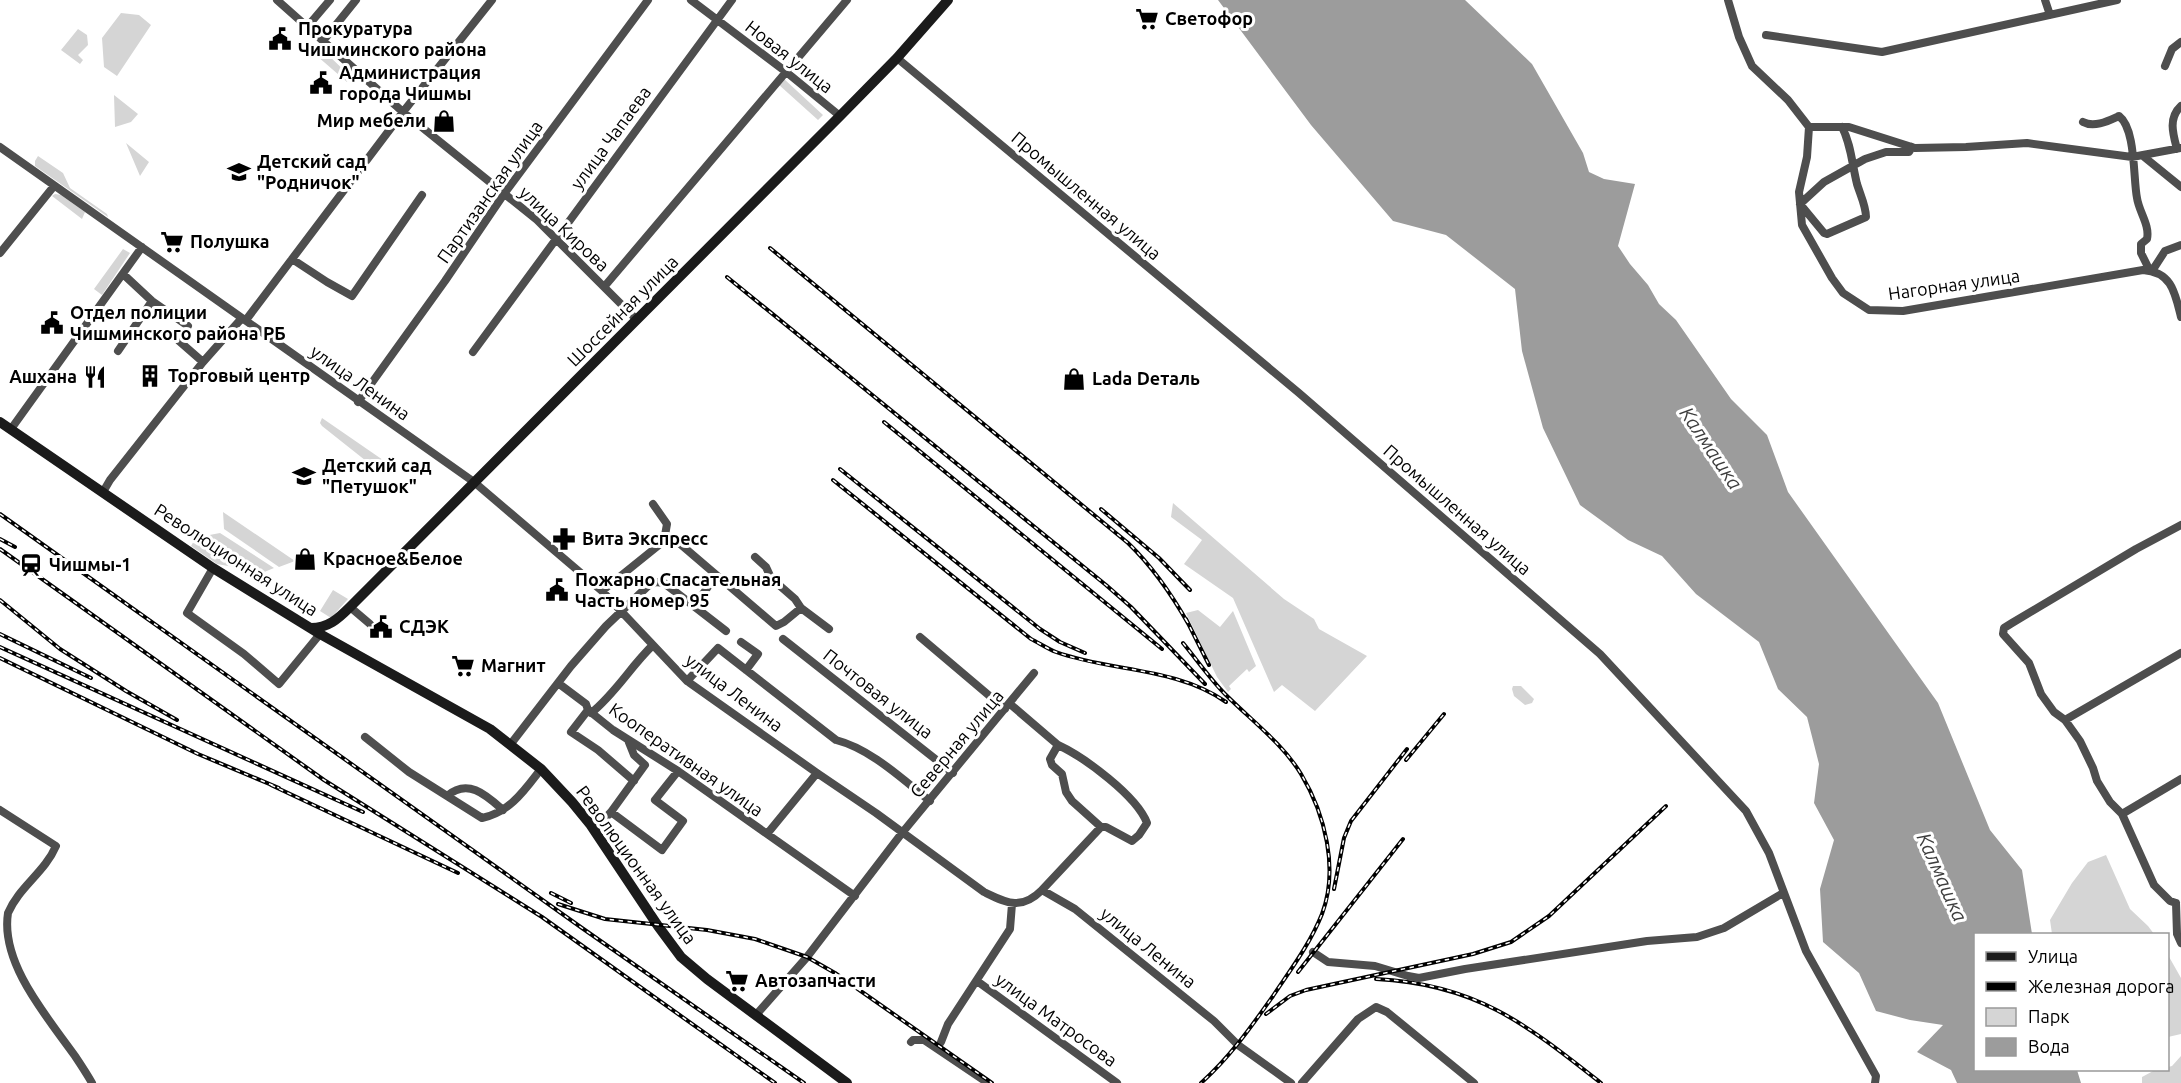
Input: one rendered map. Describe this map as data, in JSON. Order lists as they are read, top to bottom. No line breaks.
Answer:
{"streets":{"main road":["Шоссейная улица","Революционная улица"],"street":["Новая улица","улица Чапаева","Партизанская улица","Промышленная улица","улица Кирова","Нагорная улица","улица Ленина","Почтовая улица","Северная улица","Кооперативная улица","улица Матросова"]},"crossings":[["Новая улица","улица Чапаева"],["Новая улица","Шоссейная улица"],["улица Чапаева","улица Кирова"],["Партизанская улица","улица Кирова"],["Партизанская улица","улица Ленина"],["Промышленная улица","Шоссейная улица"],["улица Кирова","Шоссейная улица"],["Шоссейная улица","улица Ленина"],["Шоссейная улица","Революционная улица"],["улица Ленина","Северная улица"],["Революционная улица","Северная улица"],["Почтовая улица","Северная улица"],["Северная улица","Кооперативная улица"]],"water":["Калмашка"],"places":{"supermarket":["Светофор","Полушка","Магнит","Автозапчасти"],"public building":["Прокуратура Чишминского района","Администрация города Чишмы","Отдел полиции Чишминского района РБ","Пожарно Спасательная Часть номер 95","СДЭК"],"shop":["Мир мебели","Lada Dеталь","Красное&Белое"],"school or university":["Детский сад \"Родничок\"","Детский сад \"Петушок\""],"building":["Торговый центр"],"restaurant":["Ашхана"],"pharmacy":["Вита Экспресс"],"station":["Чишмы-1"]},"legend":["Улица","Железная дорога","Парк","Вода"]}
